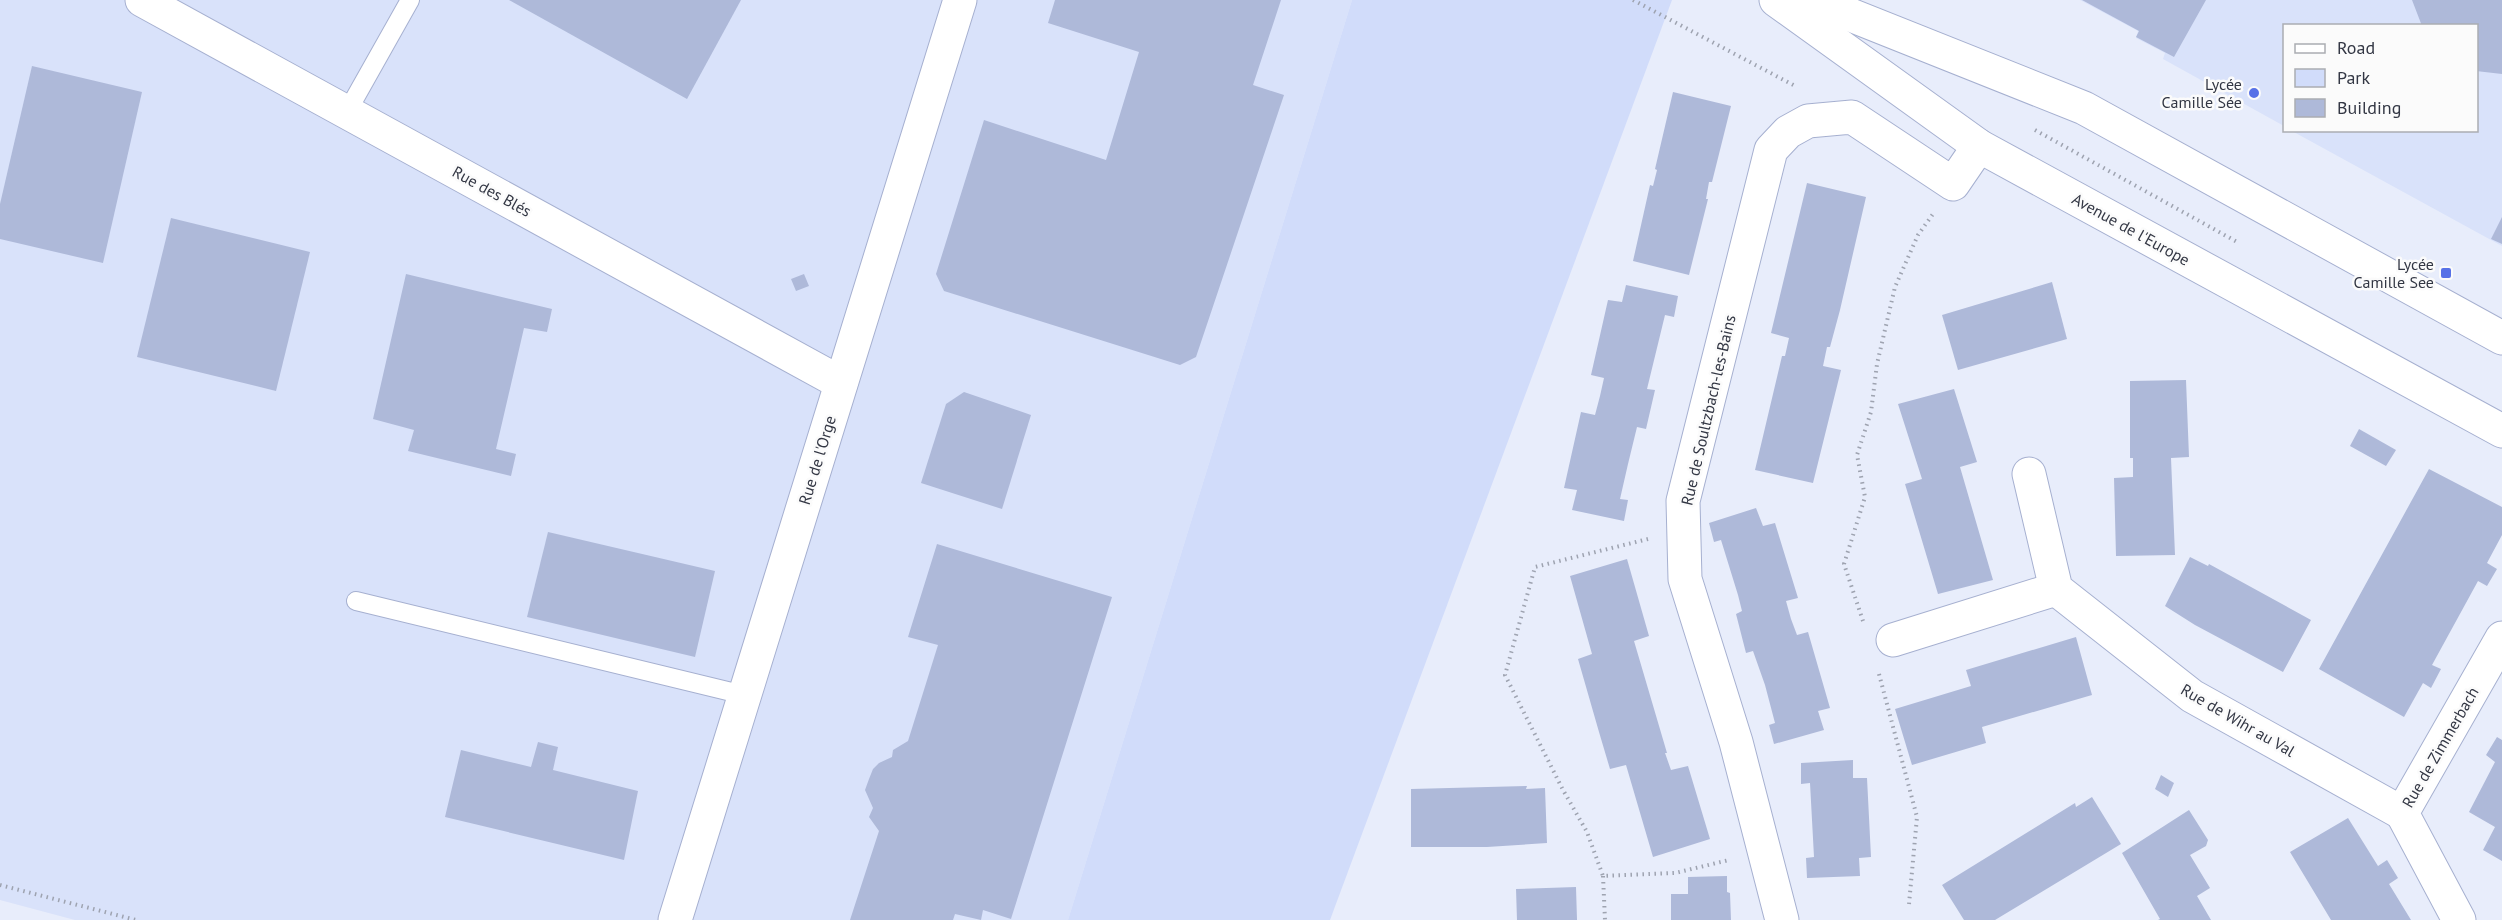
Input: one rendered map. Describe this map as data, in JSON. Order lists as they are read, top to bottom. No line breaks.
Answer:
{"streets":{"street":["Rue des Blés","Avenue de l'Europe","Rue de Soultzbach-les-Bains","Rue de l'Orge","Rue de Wihr au Val","Rue de Zimmerbach"]},"crossings":[["Rue des Blés","Rue de l'Orge"],["Rue de Wihr au Val","Rue de Zimmerbach"]],"places":{"other":["Lycée Camille Sée"],"transit":["Lycée Camille See"]},"legend":["Road","Park","Building"]}
